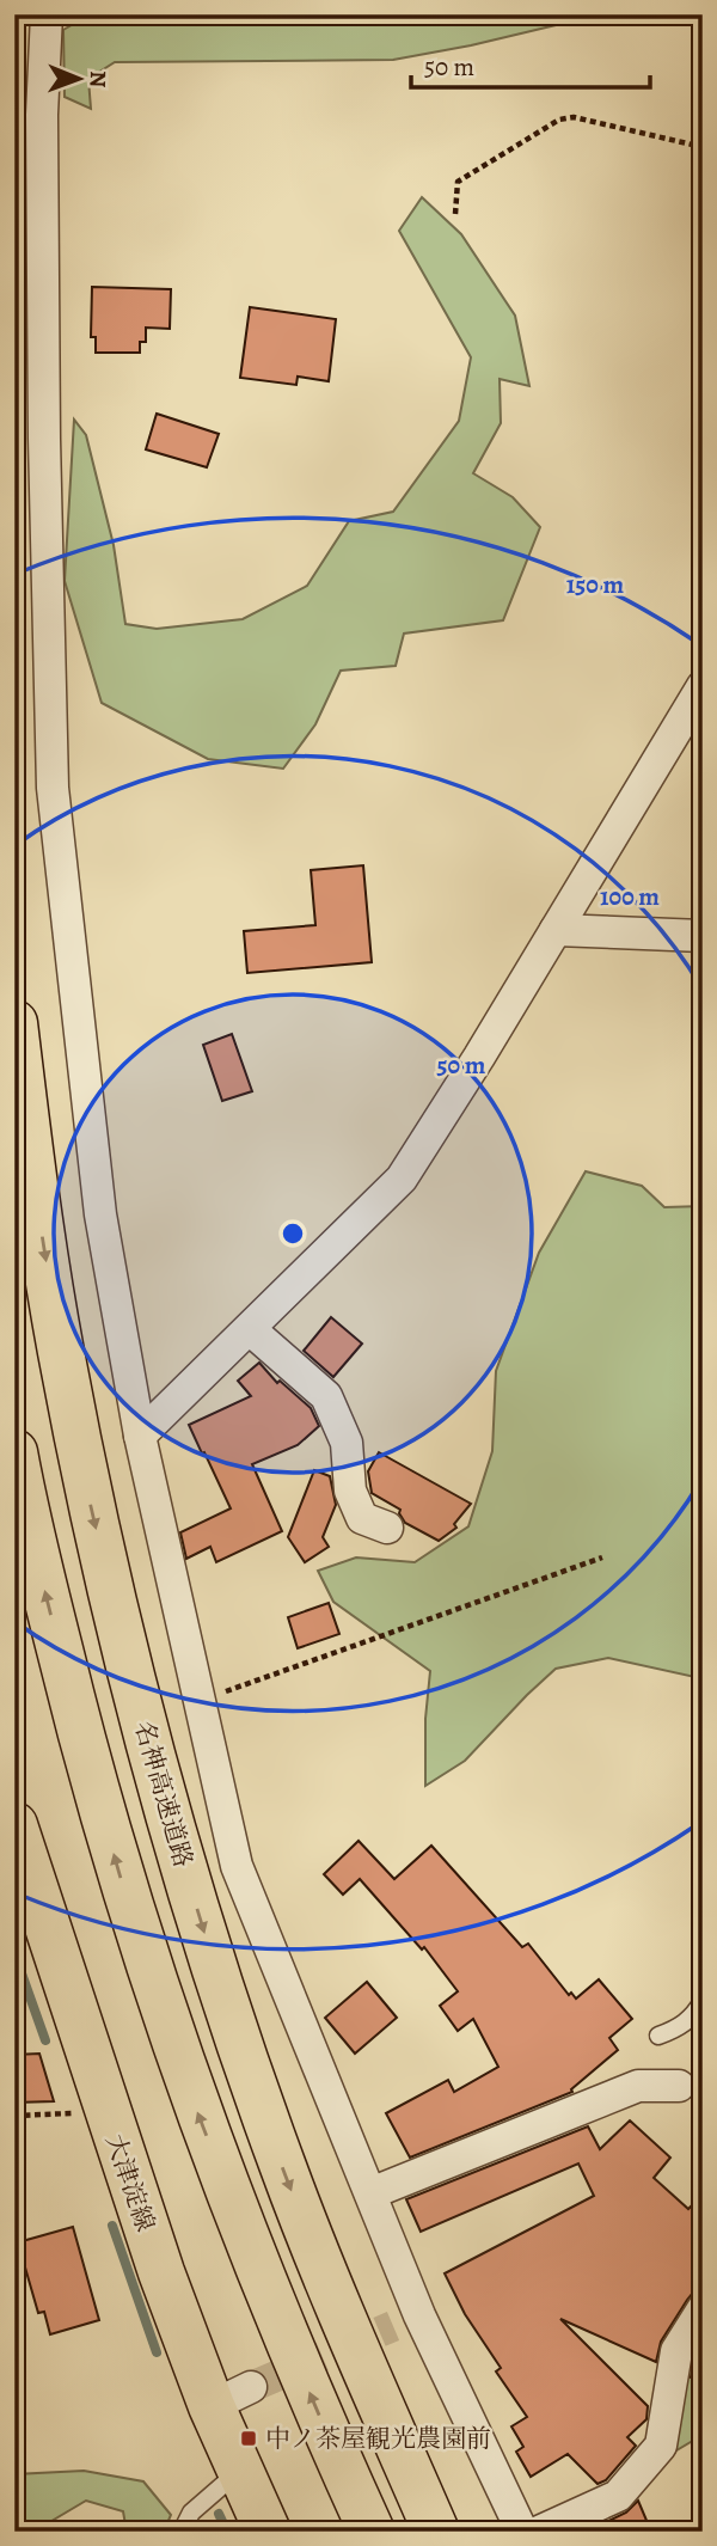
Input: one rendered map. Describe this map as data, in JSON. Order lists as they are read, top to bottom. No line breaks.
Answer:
{"streets":{"main road":["名神高速道路","大津淀線"]},"places":{"transit":["中ノ茶屋観光農園前"]},"scale_bar":"50 m","north":"right","rings":["150 m","100 m","50 m"]}
